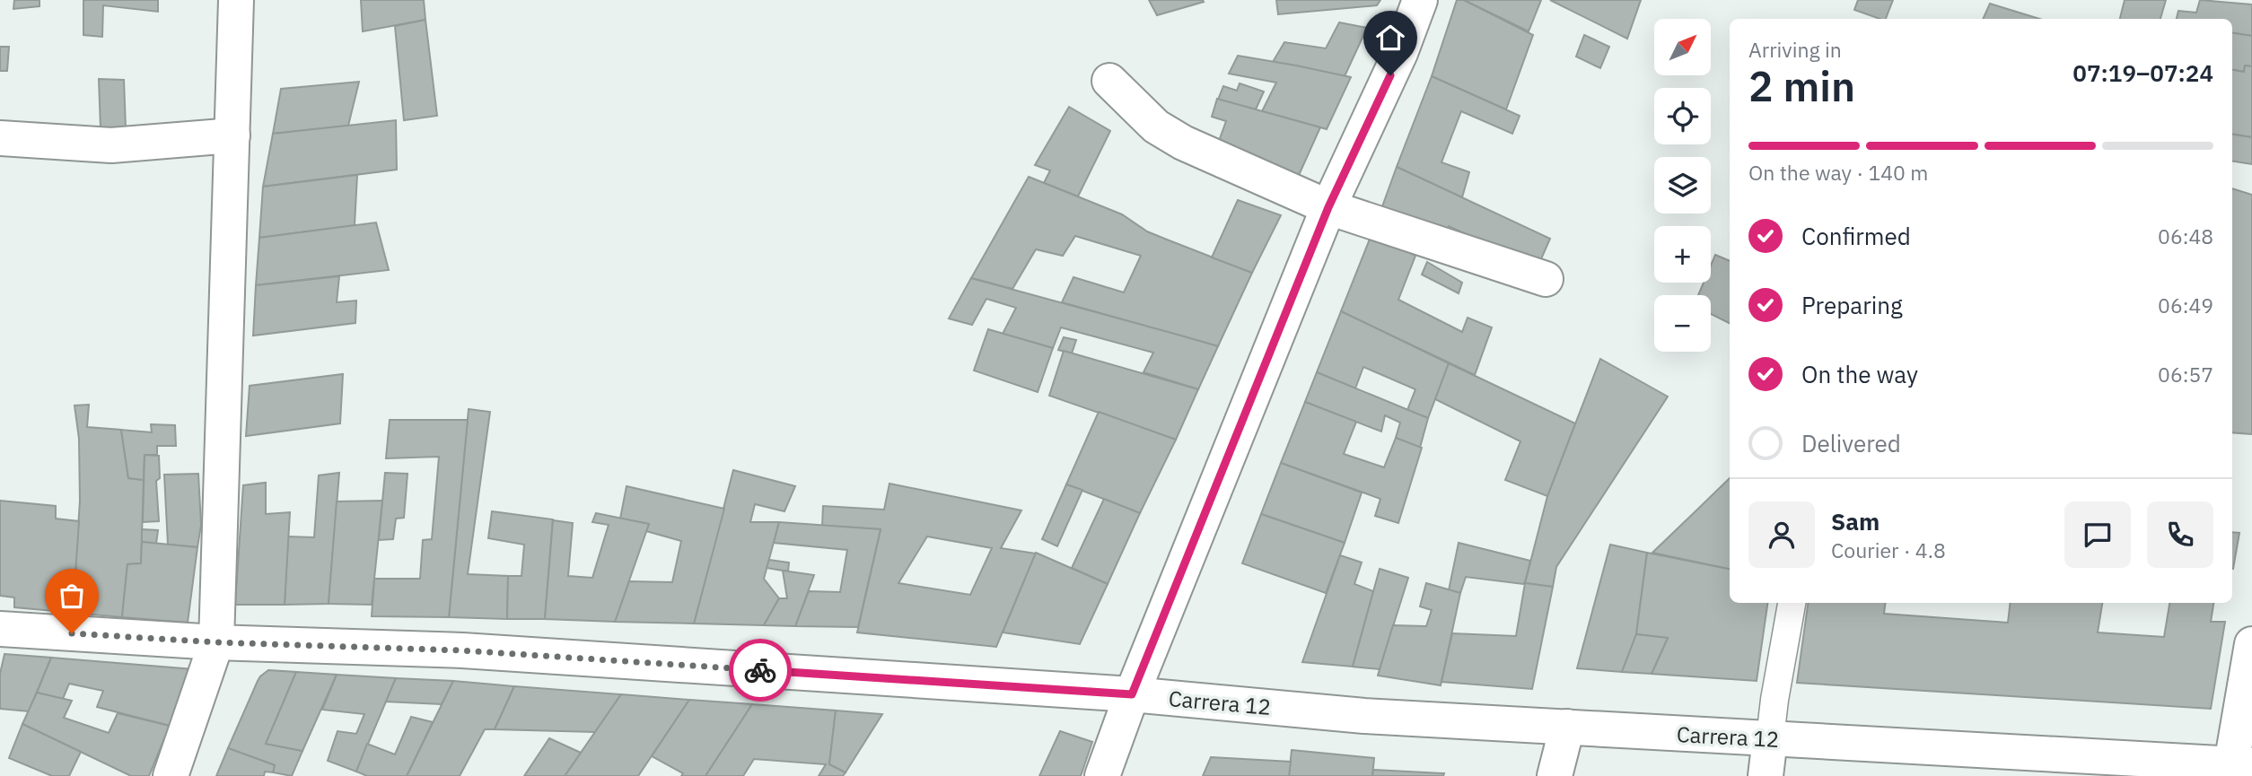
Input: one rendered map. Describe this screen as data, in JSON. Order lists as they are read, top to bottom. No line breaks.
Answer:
{"streets":{"street":["Carrera 12"]},"north":"top right","page":{"map_buttons":["+","−"],"heading":["2 min","Arriving in","07:19–07:24"],"panel":["Sam","Courier · 4.8"],"bar":"On the way · 140 m","list":[["Confirmed","06:48"],["Preparing","06:49"],["On the way","06:57"],"Delivered"]}}
